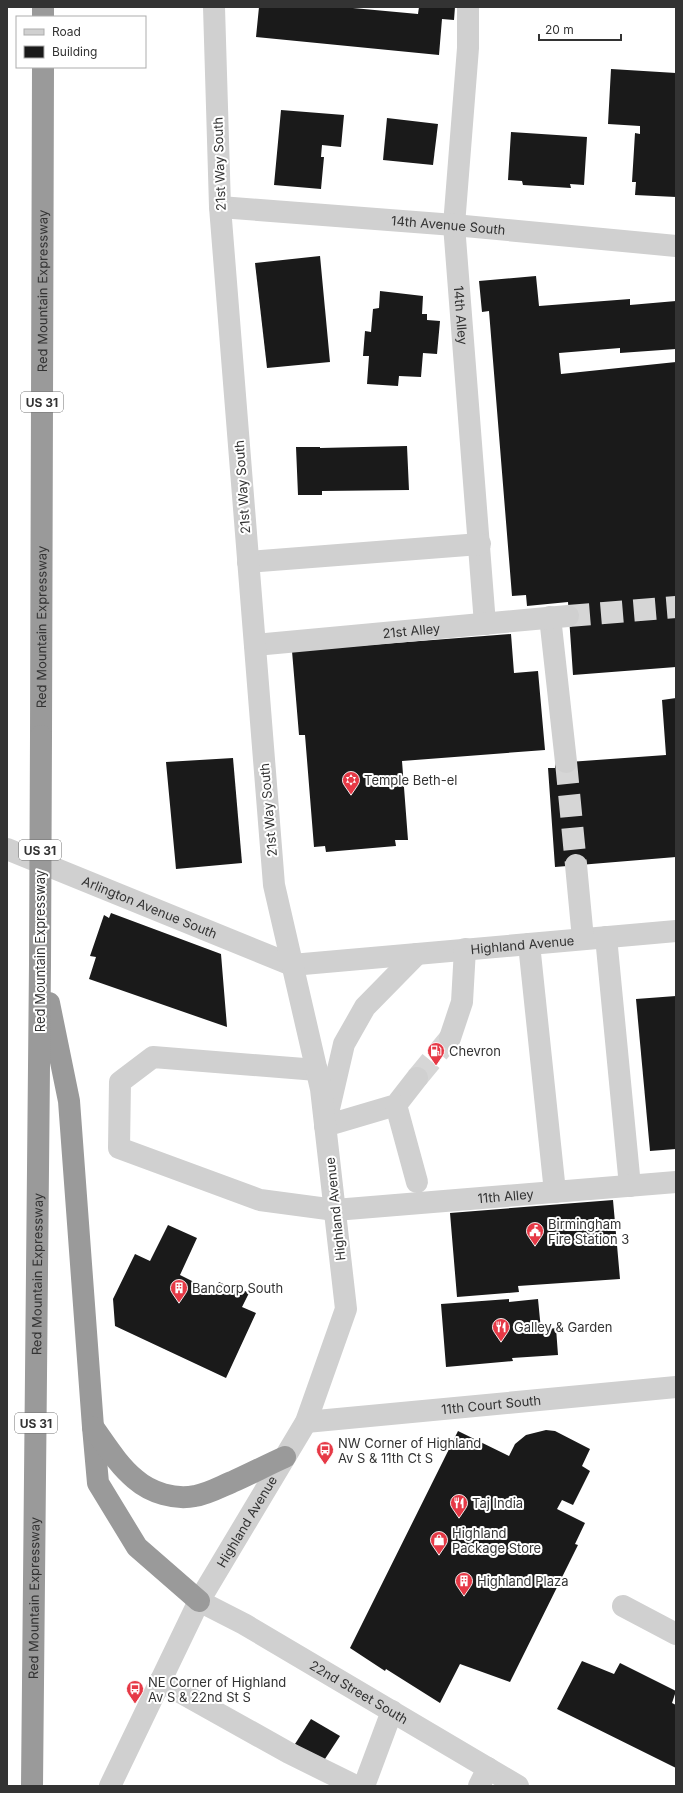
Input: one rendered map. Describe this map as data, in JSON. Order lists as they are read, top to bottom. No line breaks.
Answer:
{"streets":{"highway":["Red Mountain Expressway","US 31"],"street":["21st Way South","14th Avenue South","14th Alley","21st Alley","Arlington Avenue South","Highland Avenue","11th Alley","11th Court South","22nd Street South"]},"crossings":[["21st Way South","14th Avenue South"],["21st Way South","21st Alley"],["21st Way South","Arlington Avenue South"],["21st Way South","Highland Avenue"],["14th Avenue South","14th Alley"],["14th Alley","21st Alley"],["Arlington Avenue South","Highland Avenue"],["Highland Avenue","11th Alley"],["Highland Avenue","11th Court South"],["Highland Avenue","22nd Street South"]],"places":{"synagogue":["Temple Beth-el"],"fuel station":["Chevron"],"public building":["Birmingham Fire Station 3"],"building":["Bancorp South","Highland Plaza"],"restaurant":["Galley & Garden","Taj India"],"bus stop":["NW Corner of Highland Av S & 11th Ct S","NE Corner of Highland Av S & 22nd St S"],"shop":["Highland Package Store"]},"legend":["Road","Building"],"scale_bar":"20 m"}
